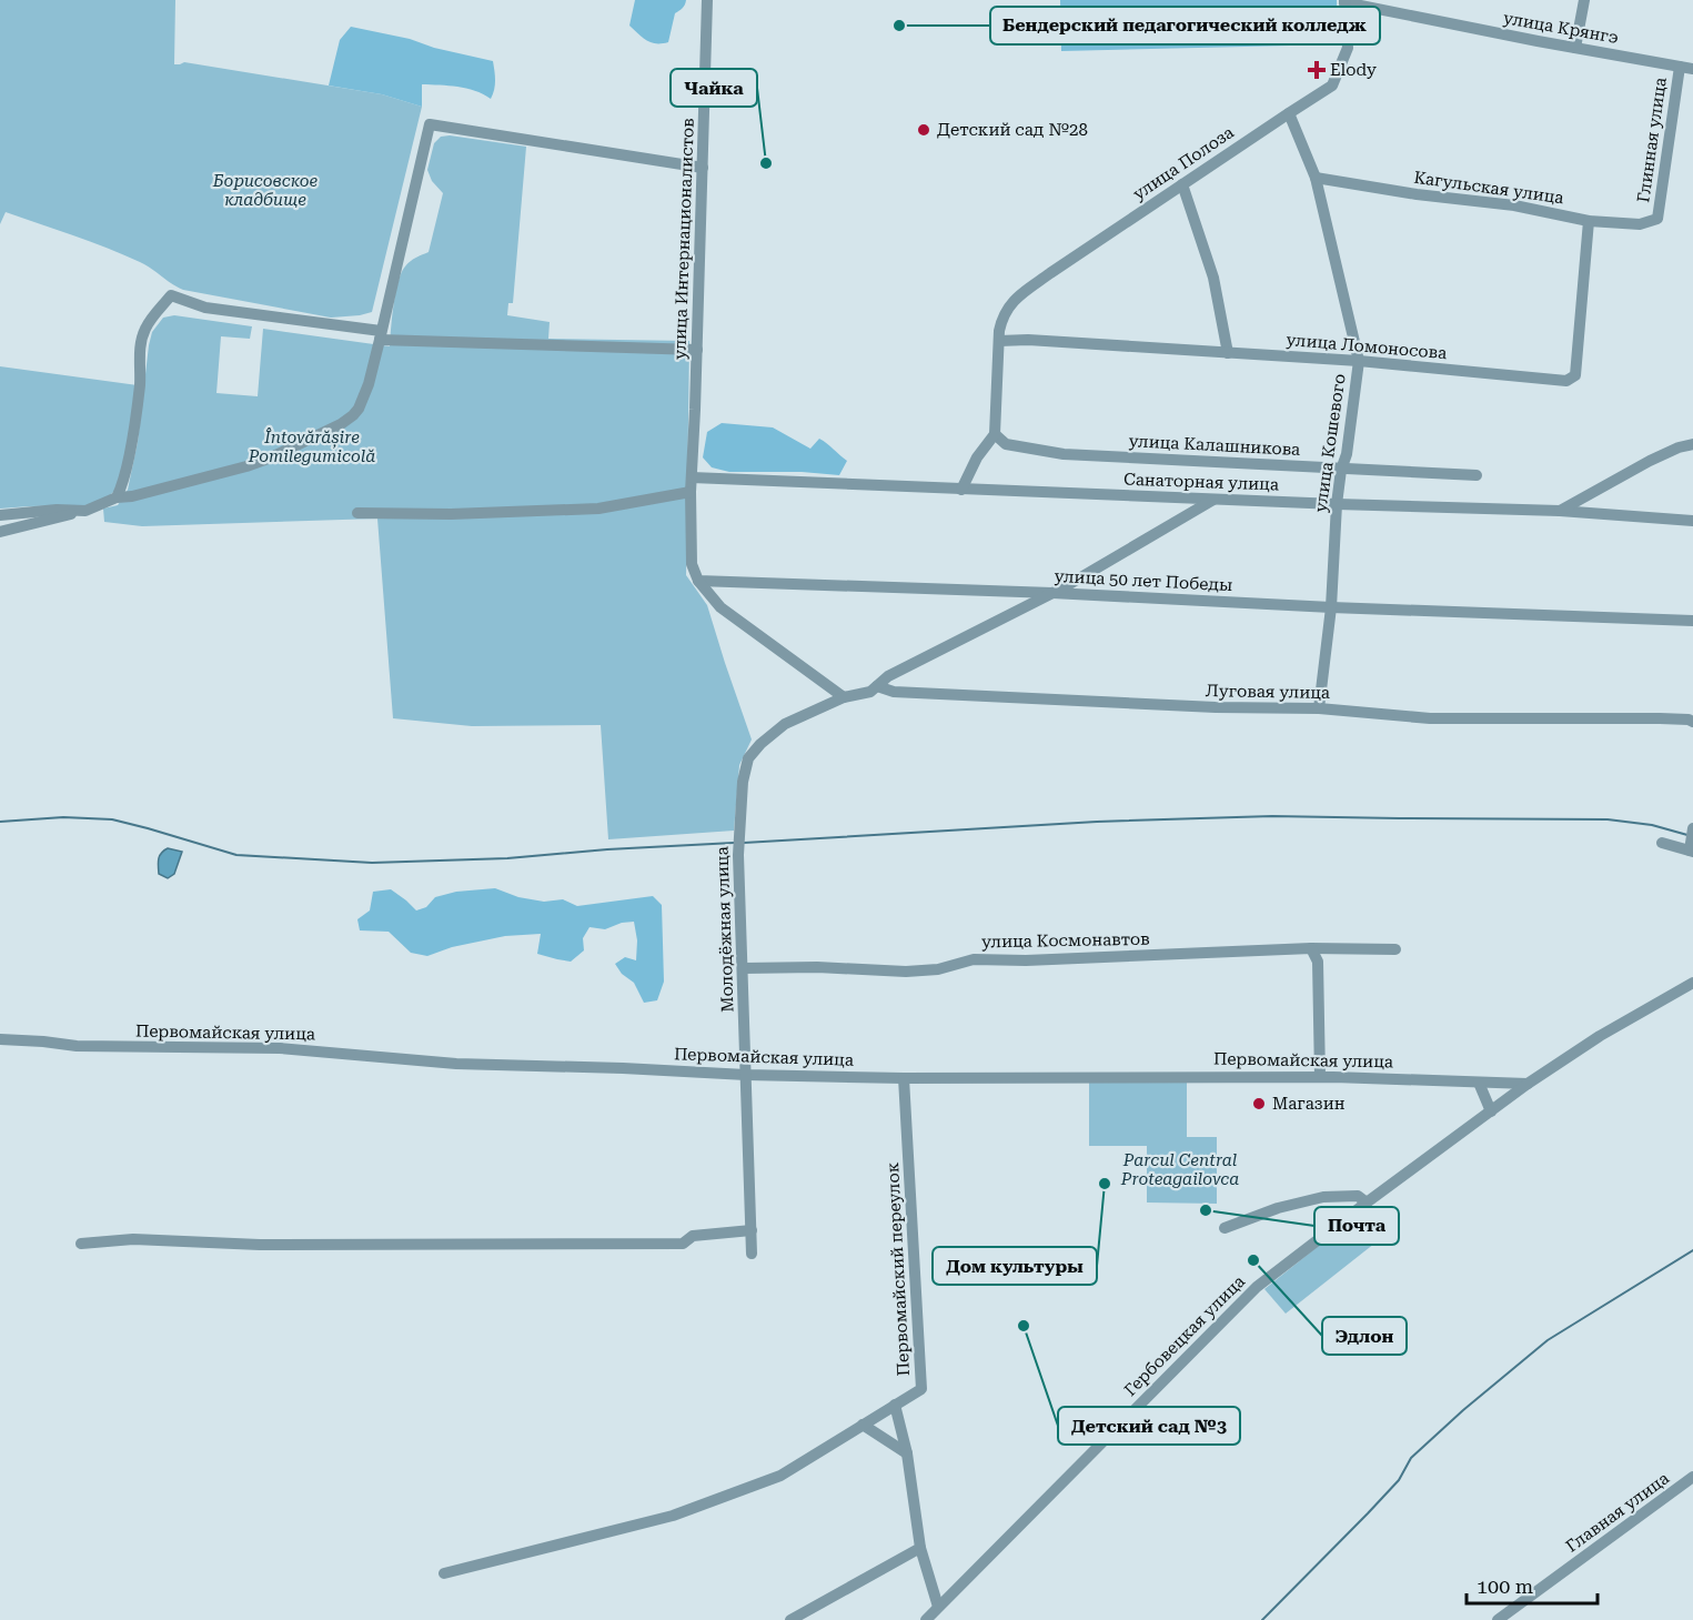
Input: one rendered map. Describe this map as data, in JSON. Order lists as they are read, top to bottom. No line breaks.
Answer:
{"streets":{"street":["улица Крянгэ","Глинная улица","улица Полоза","Кагульская улица","улица Интернационалистов","улица Ломоносова","улица Кошевого","улица Калашникова","Санаторная улица","улица 50 лет Победы","Луговая улица","Молодёжная улица","улица Космонавтов","Первомайская улица","Первомайский переулок","Гербовецкая улица","Главная улица"]},"crossings":[["улица Крянгэ","Глинная улица"],["улица Крянгэ","улица Полоза"],["Глинная улица","Кагульская улица"],["улица Полоза","улица Ломоносова"],["улица Полоза","улица Кошевого"],["Кагульская улица","улица Ломоносова"],["Кагульская улица","улица Кошевого"],["улица Интернационалистов","Санаторная улица"],["улица Ломоносова","улица Кошевого"],["улица Кошевого","улица Калашникова"],["улица Кошевого","Санаторная улица"],["улица Кошевого","улица 50 лет Победы"],["улица Кошевого","Луговая улица"],["Санаторная улица","Молодёжная улица"],["улица 50 лет Победы","Молодёжная улица"],["Луговая улица","Молодёжная улица"],["Молодёжная улица","улица Космонавтов"],["Молодёжная улица","Первомайская улица"],["Первомайская улица","Первомайский переулок"],["Первомайская улица","Гербовецкая улица"]],"parks":["Борисовское кладбище","Întovărășire Pomilegumicolă","Parcul Central Proteagailovca"],"places":{"other":["Бендерский педагогический колледж","Детский сад №28","Чайка","Магазин","Дом культуры","Почта","Эдлон","Детский сад №3"],"health":["Elody"]},"scale_bar":"100 m"}
